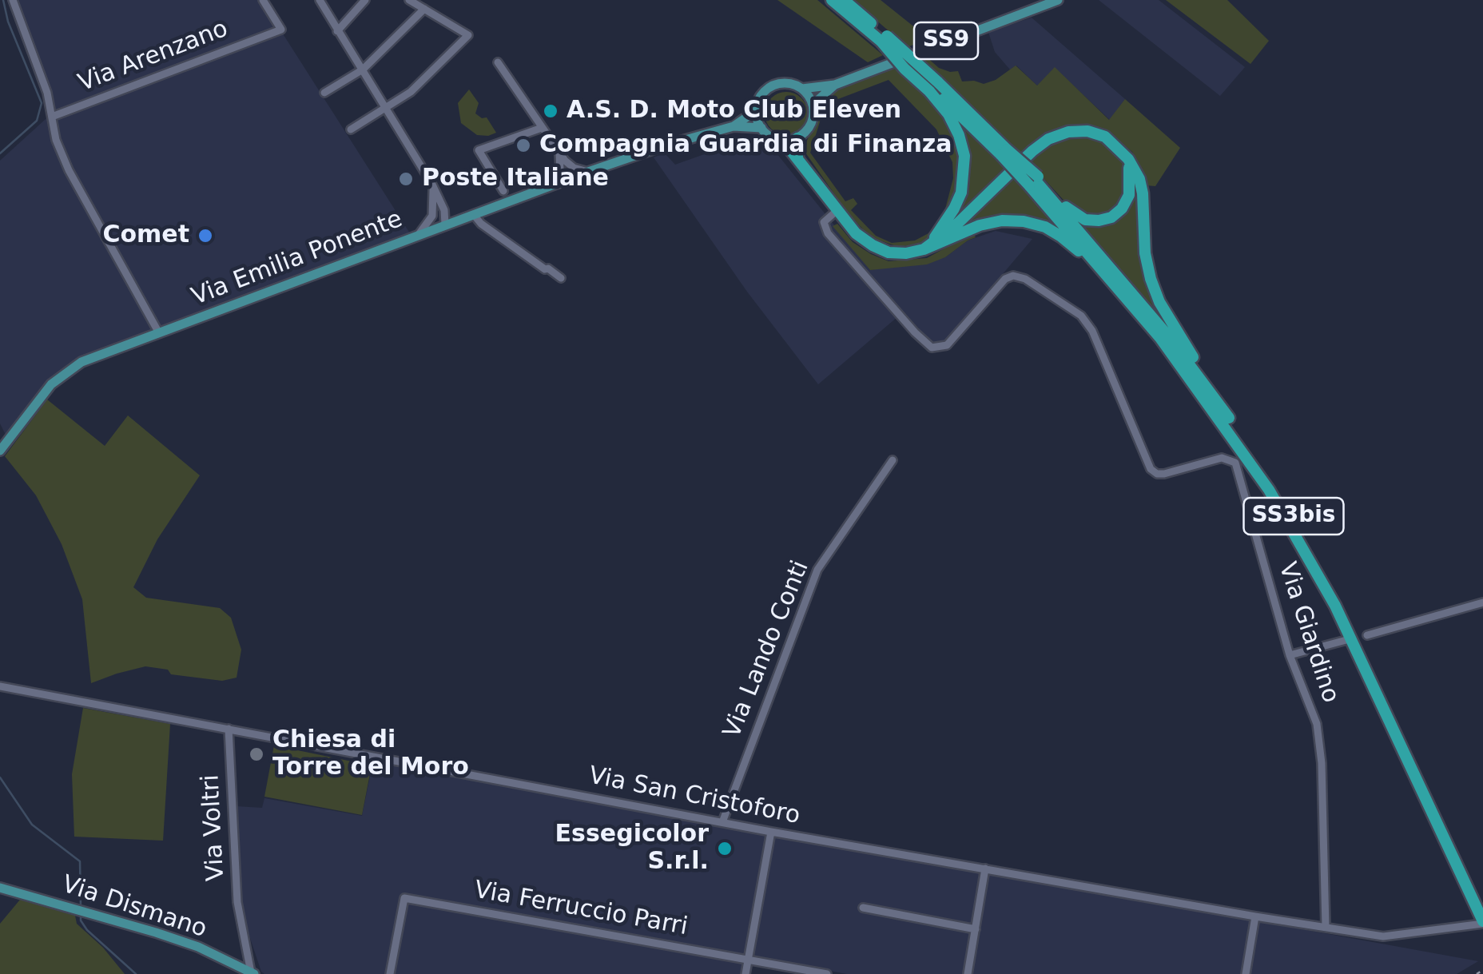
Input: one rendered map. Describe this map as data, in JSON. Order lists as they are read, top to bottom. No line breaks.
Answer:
{"streets":{"highway":["SS3bis"],"main road":["SS9","Via Emilia Ponente","Via Dismano"],"street":["Via Arenzano","Via Giardino","Via Lando Conti","Via San Cristoforo","Via Voltri","Via Ferruccio Parri"]},"crossings":[["SS9","Via Emilia Ponente"],["SS3bis","Via San Cristoforo"],["Via Giardino","Via San Cristoforo"],["Via Lando Conti","Via San Cristoforo"],["Via San Cristoforo","Via Voltri"],["Via Voltri","Via Dismano"]],"places":["A.S. D. Moto Club Eleven","Compagnia Guardia di Finanza","Poste Italiane","Comet","Chiesa di Torre del Moro","Essegicolor S.r.l."]}
